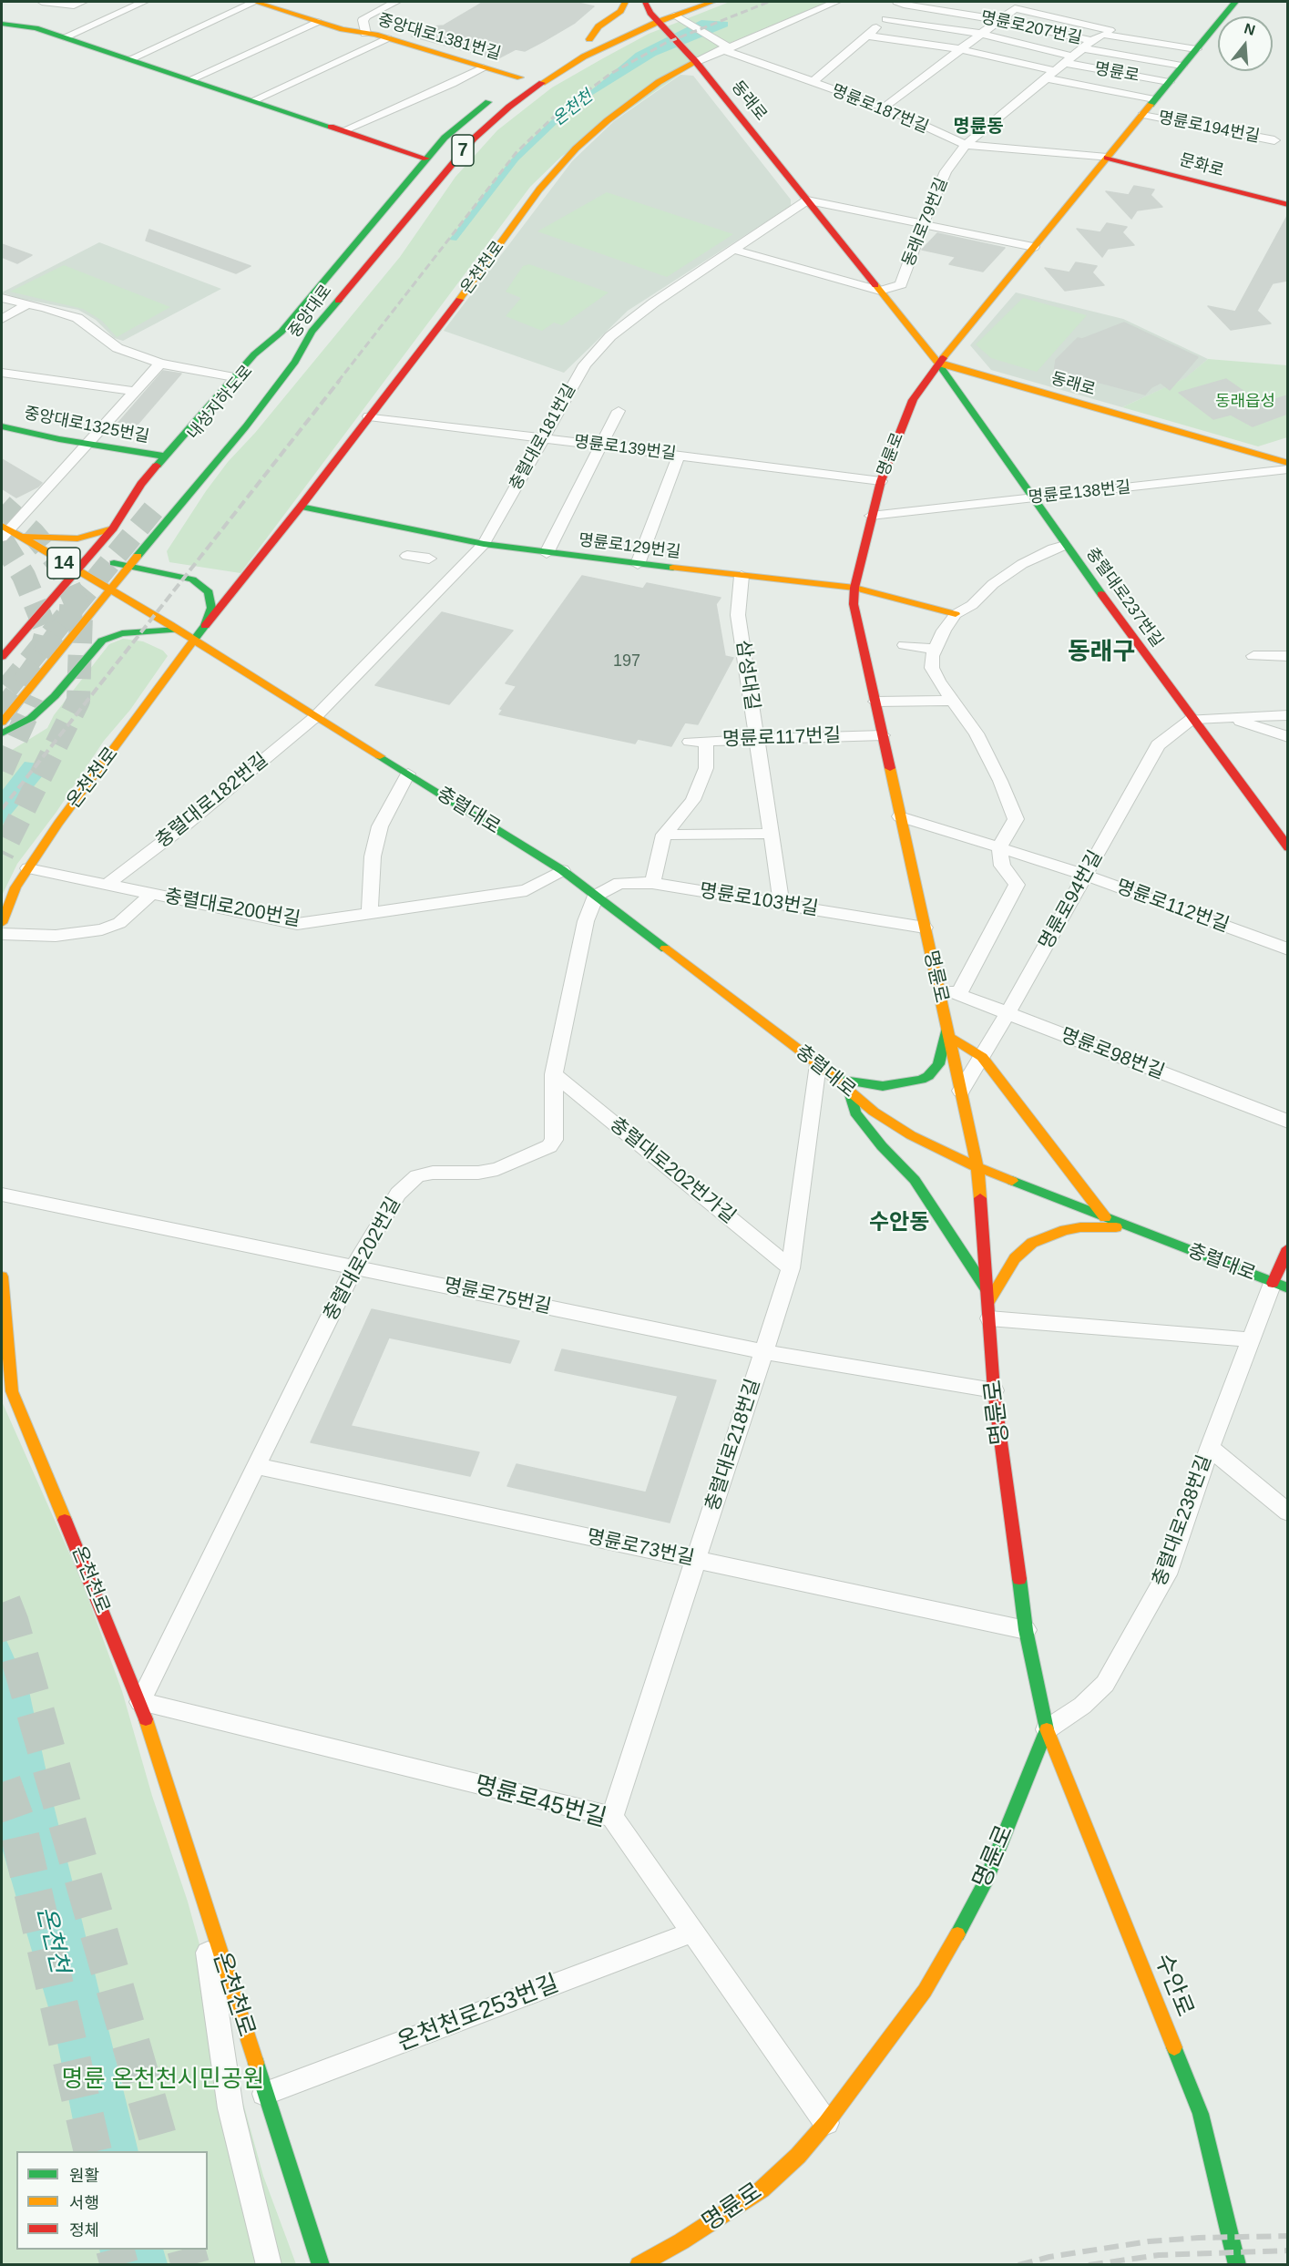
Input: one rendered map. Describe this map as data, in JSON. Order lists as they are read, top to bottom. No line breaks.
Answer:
{"streets":{"main road":["중앙대로1381번길","명륜로","동래로","7","문화로","온천천로","중앙대로","내성지하도로","중앙대로1325번길","명륜로129번길","14","충렬대로237번길","충렬대로","수안로"],"street":["명륜로207번길","명륜로187번길","명륜로194번길","동래로79번길","충렬대로181번길","명륜로139번길","명륜로138번길","삼성대길","명륜로117번길","충렬대로182번길","명륜로103번길","명륜로94번길","명륜로112번길","충렬대로200번길","명륜로98번길","충렬대로202번가길","충렬대로202번길","명륜로75번길","충렬대로218번길","충렬대로238번길","명륜로73번길","명륜로45번길","온천천로253번길"]},"crossings":[["명륜로207번길","명륜로"],["명륜로207번길","동래로79번길"],["중앙대로1381번길","중앙대로"],["명륜로","동래로"],["명륜로","명륜로187번길"],["명륜로","명륜로194번길"],["명륜로","문화로"],["명륜로","동래로79번길"],["명륜로","명륜로139번길"],["명륜로","명륜로138번길"],["명륜로","명륜로129번길"],["명륜로","충렬대로237번길"],["명륜로","명륜로117번길"],["명륜로","충렬대로"],["명륜로","명륜로103번길"],["명륜로","명륜로94번길"],["명륜로","명륜로112번길"],["명륜로","명륜로98번길"],["명륜로","명륜로75번길"],["명륜로","충렬대로238번길"],["명륜로","명륜로73번길"],["명륜로","명륜로45번길"],["명륜로","수안로"],["동래로","동래로79번길"],["동래로","온천천로"],["동래로","중앙대로"],["동래로","충렬대로181번길"],["동래로","충렬대로237번길"],["명륜로187번길","문화로"],["명륜로187번길","동래로79번길"],["명륜로187번길","온천천로"],["명륜로187번길","중앙대로"],["온천천로","명륜로139번길"],["온천천로","명륜로129번길"],["온천천로","충렬대로"],["온천천로","충렬대로200번길"],["온천천로","충렬대로202번길"],["온천천로","명륜로45번길"],["온천천로","온천천로253번길"],["중앙대로","내성지하도로"],["중앙대로","중앙대로1325번길"],["중앙대로","충렬대로"],["충렬대로181번길","명륜로139번길"],["충렬대로181번길","명륜로129번길"],["충렬대로181번길","충렬대로182번길"],["충렬대로181번길","충렬대로"],["명륜로138번길","충렬대로237번길"],["명륜로129번길","삼성대길"],["충렬대로237번길","명륜로94번길"],["삼성대길","명륜로117번길"],["삼성대길","명륜로103번길"],["명륜로117번길","명륜로103번길"],["충렬대로182번길","충렬대로"],["충렬대로182번길","충렬대로200번길"],["충렬대로","명륜로103번길"],["충렬대로","충렬대로200번길"],["충렬대로","충렬대로202번길"],["충렬대로","충렬대로218번길"],["충렬대로","충렬대로238번길"],["명륜로103번길","충렬대로202번길"],["명륜로94번길","명륜로112번길"],["명륜로94번길","명륜로98번길"],["충렬대로202번가길","충렬대로202번길"],["충렬대로202번가길","충렬대로218번길"],["충렬대로202번길","명륜로75번길"],["충렬대로202번길","명륜로73번길"],["충렬대로202번길","명륜로45번길"],["명륜로75번길","충렬대로218번길"],["충렬대로218번길","명륜로73번길"],["충렬대로218번길","명륜로45번길"],["충렬대로238번길","수안로"],["명륜로45번길","온천천로253번길"]],"districts":["명륜동","동래구","수안동"],"water":["온천천"],"parks":["동래읍성","명륜 온천천시민공원"],"house_numbers":["197"],"legend":["원활","서행","정체"],"north":"top"}
